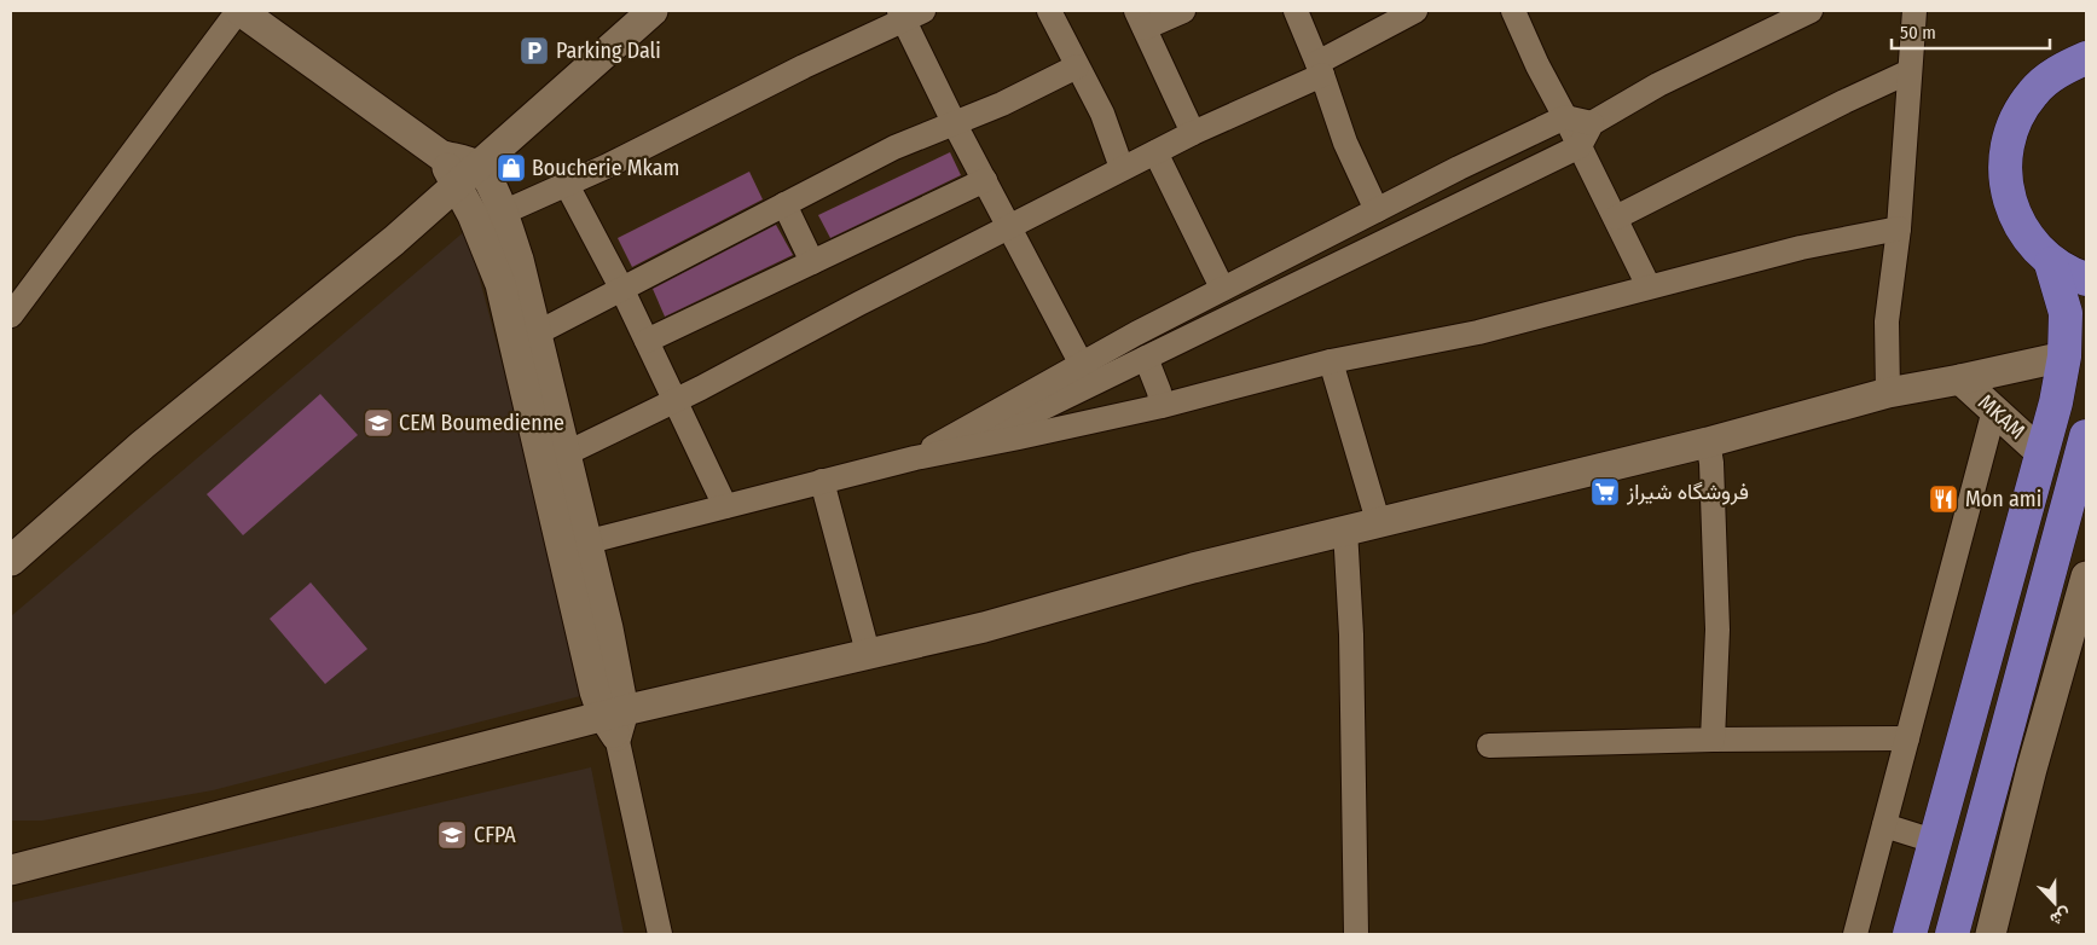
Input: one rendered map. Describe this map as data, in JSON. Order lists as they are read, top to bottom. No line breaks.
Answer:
{"streets":{"street":["MKAM"]},"places":{"parking":["Parking Dali"],"shop":["Boucherie Mkam"],"school or university":["CEM Boumedienne","CFPA"],"supermarket":["فروشگاه شيراز"],"restaurant":["Mon ami"]},"scale_bar":"50 m","north":"bottom"}
